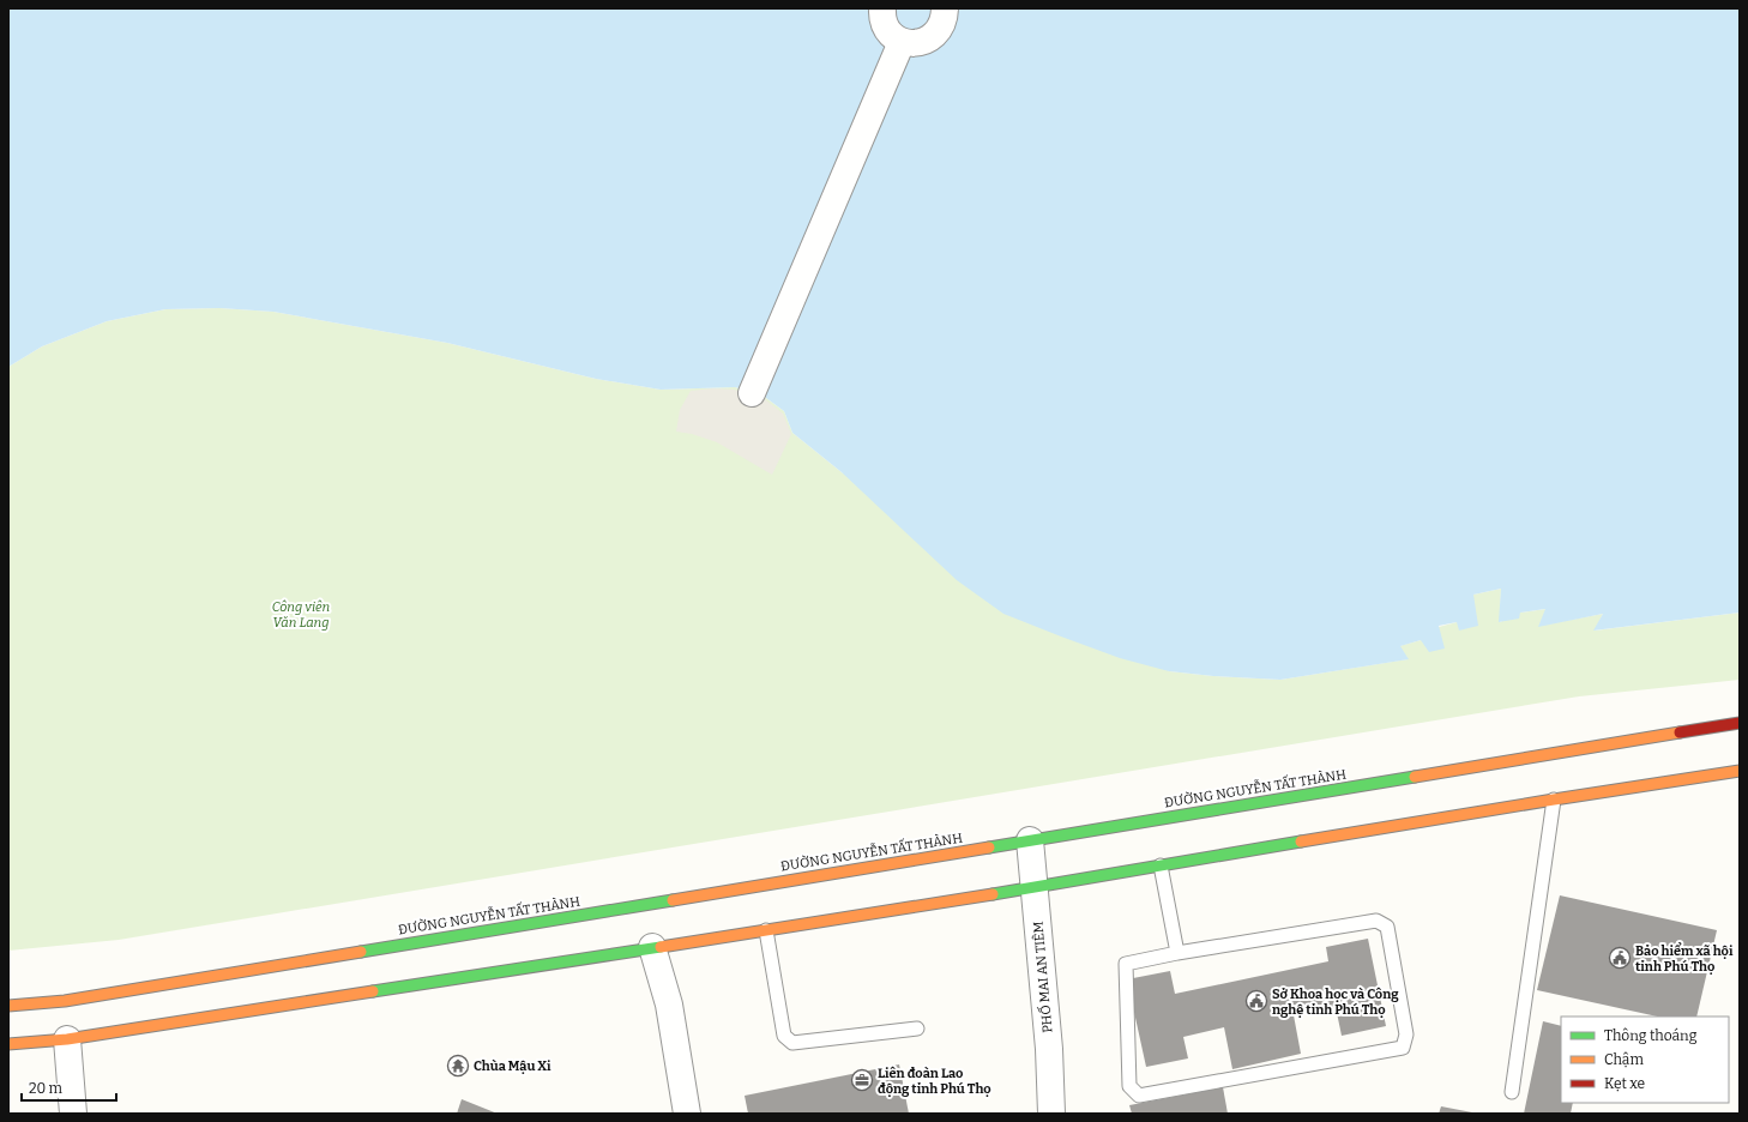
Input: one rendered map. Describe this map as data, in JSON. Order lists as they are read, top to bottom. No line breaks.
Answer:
{"streets":{"main road":["ĐƯỜNG NGUYỄN TẤT THÀNH"],"street":["PHỐ MAI AN TIÊM"]},"crossings":[["ĐƯỜNG NGUYỄN TẤT THÀNH","PHỐ MAI AN TIÊM"]],"parks":["Công viên Văn Lang"],"places":{"public building":["Bảo hiểm xã hội tỉnh Phú Thọ","Sở Khoa học và Công nghệ tỉnh Phú Thọ"],"temple":["Chùa Mậu Xi"],"office":["Liên đoàn Lao động tỉnh Phú Thọ"]},"legend":["Thông thoáng","Chậm","Kẹt xe"],"scale_bar":"20 m"}
